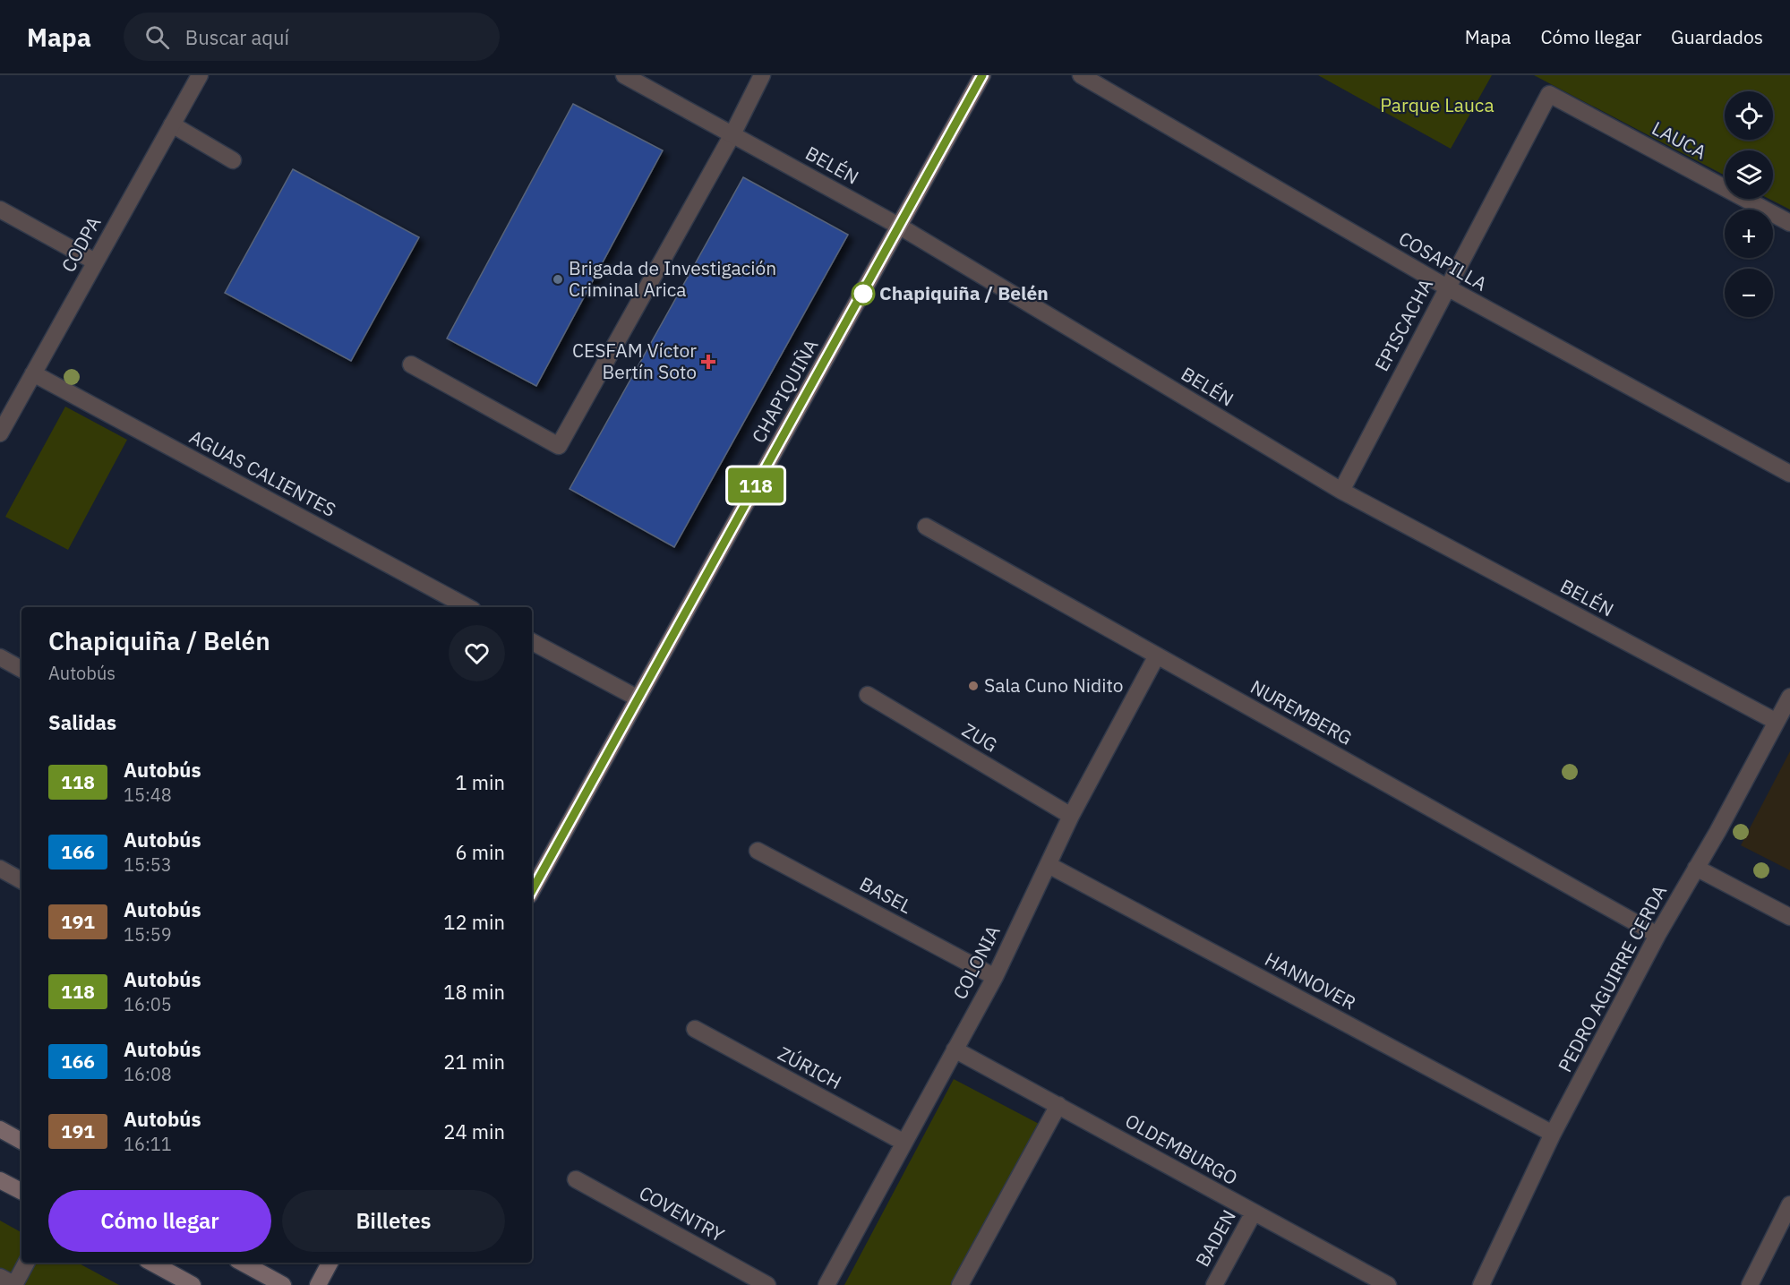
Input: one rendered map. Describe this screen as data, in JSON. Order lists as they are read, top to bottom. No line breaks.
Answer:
{"streets":{"street":["LAUCA","BELÉN","CODPA","COSAPILLA","EPISCACHA","CHAPIQUIÑA","AGUAS CALIENTES","NUREMBERG","ZUG","BASEL","COLONIA","PEDRO AGUIRRE CERDA","HANNOVER","ZÚRICH","OLDEMBURGO","COVENTRY","BADEN"]},"crossings":[["LAUCA","EPISCACHA"],["BELÉN","EPISCACHA"],["BELÉN","CHAPIQUIÑA"],["BELÉN","PEDRO AGUIRRE CERDA"],["CODPA","AGUAS CALIENTES"],["COSAPILLA","EPISCACHA"],["NUREMBERG","COLONIA"],["NUREMBERG","PEDRO AGUIRRE CERDA"],["ZUG","COLONIA"],["BASEL","COLONIA"],["COLONIA","HANNOVER"],["COLONIA","ZÚRICH"],["COLONIA","OLDEMBURGO"],["PEDRO AGUIRRE CERDA","HANNOVER"],["OLDEMBURGO","BADEN"]],"parks":["Parque Lauca"],"places":{"other":["Brigada de Investigación Criminal Arica","Chapiquiña / Belén","Sala Cuno Nidito"],"health":["CESFAM Víctor Bertín Soto"]},"lines":["bus line 118"],"page":{"header":"Mapa","search":"Buscar aquí","nav":["Mapa","Cómo llegar","Guardados"],"on_map":"118","map_buttons":["+","−"],"heading":[["Chapiquiña / Belén","Autobús"],"Salidas"],"list":[{"mark":"118","name":"Autobús","note":"15:48","value":"1 min"},{"mark":"166","name":"Autobús","note":"15:53","value":"6 min"},{"mark":"191","name":"Autobús","note":"15:59","value":"12 min"},{"mark":"118","name":"Autobús","note":"16:05","value":"18 min"},{"mark":"166","name":"Autobús","note":"16:08","value":"21 min"},{"mark":"191","name":"Autobús","note":"16:11","value":"24 min"}],"buttons":["Cómo llegar","Billetes"]}}
